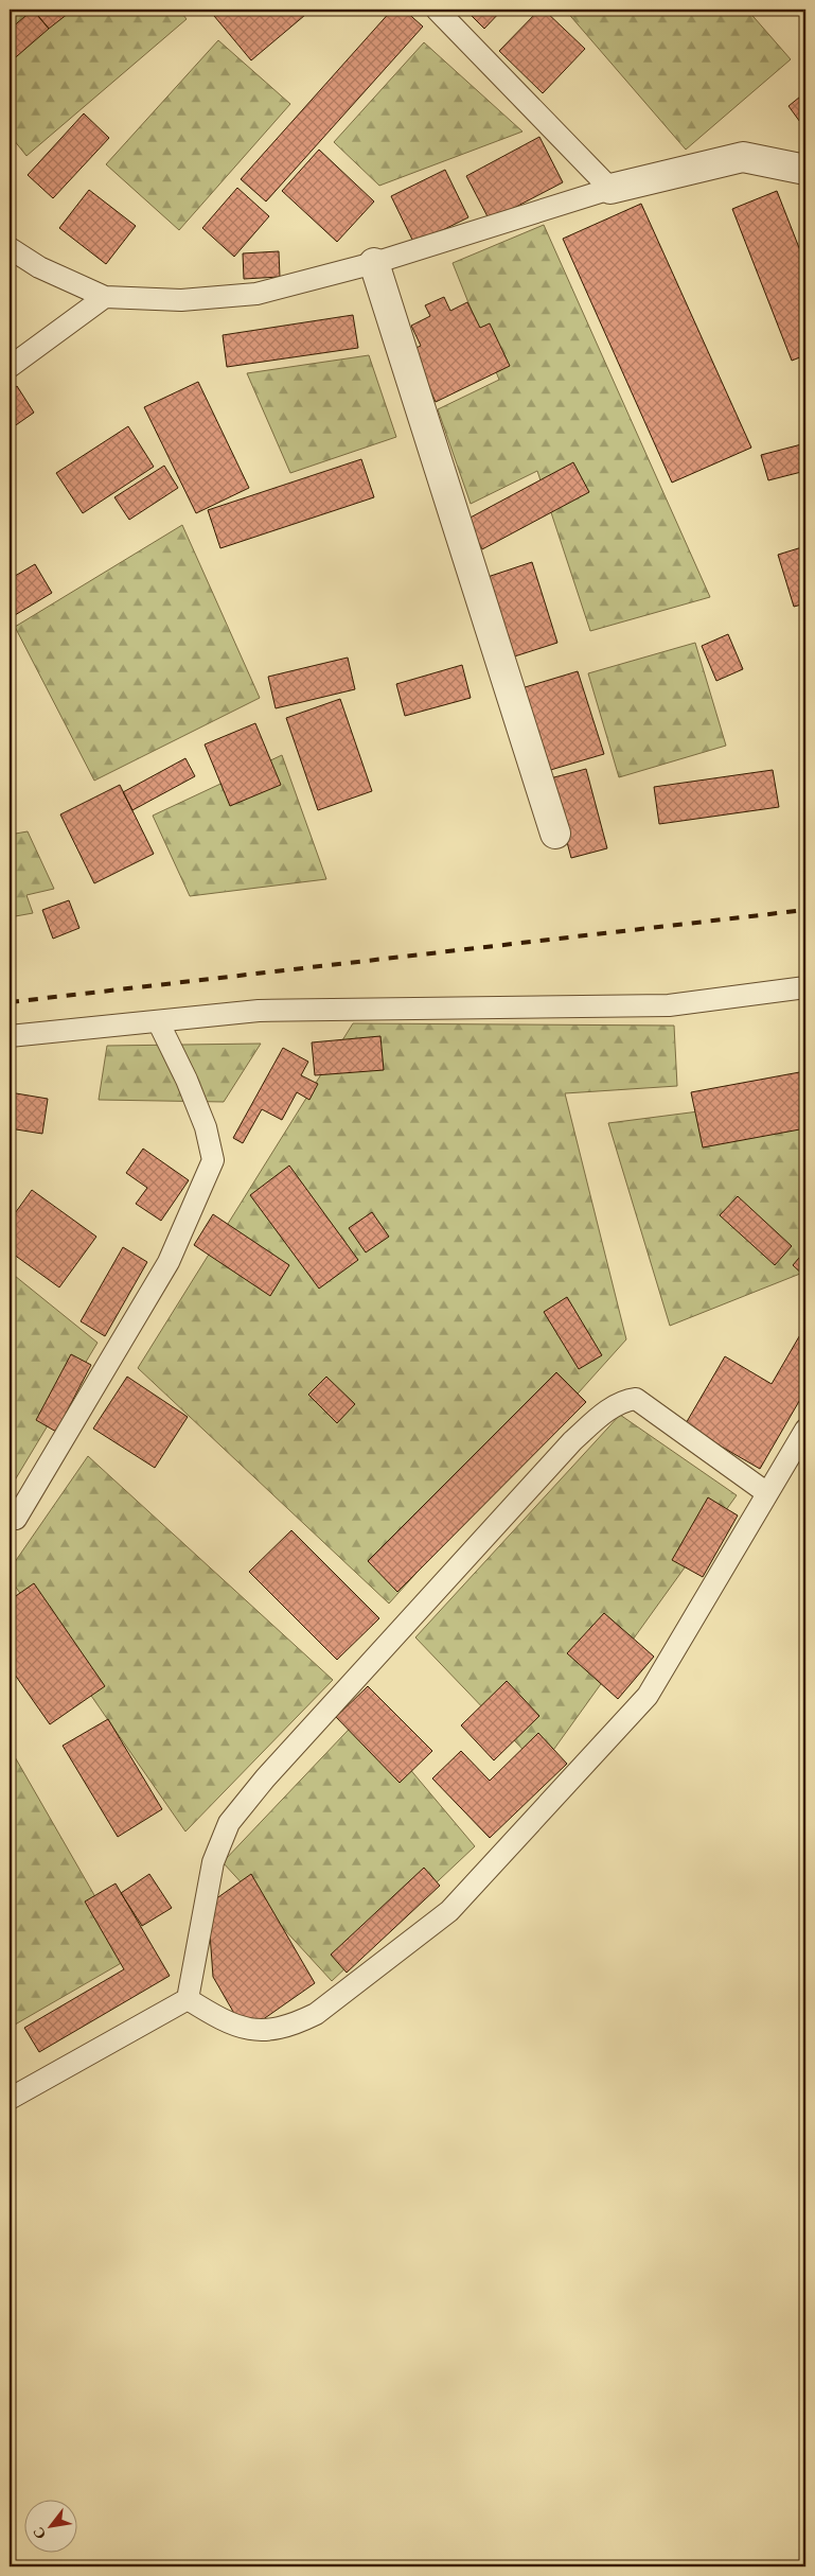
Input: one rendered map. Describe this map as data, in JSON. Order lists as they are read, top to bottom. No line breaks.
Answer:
{"north":"bottom left"}
